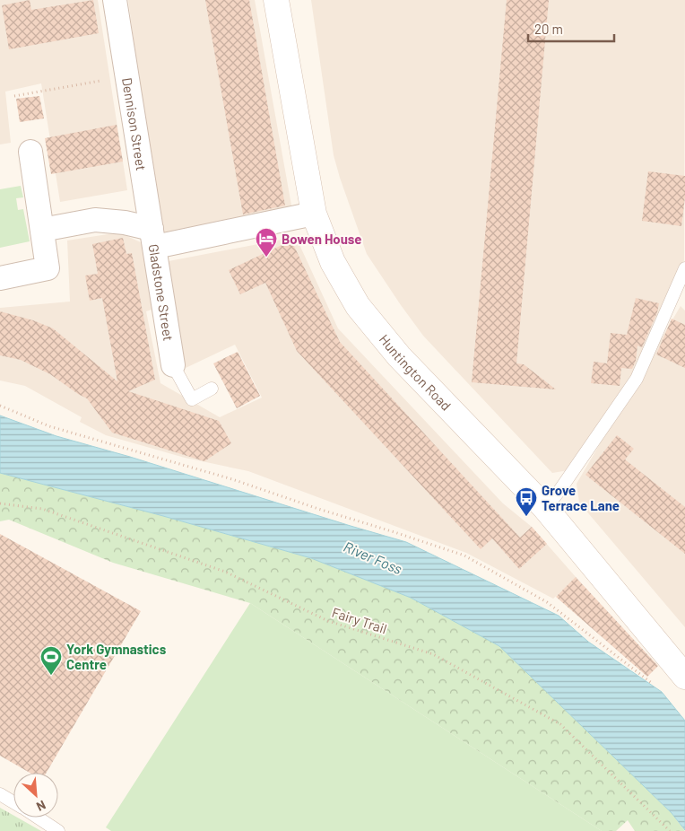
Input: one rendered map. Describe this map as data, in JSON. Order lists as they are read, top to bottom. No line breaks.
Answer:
{"streets":{"street":["Dennison Street","Gladstone Street","Huntington Road"],"path":["Fairy Trail"]},"crossings":[["Dennison Street","Gladstone Street"],["Gladstone Street","Huntington Road"]],"water":["River Foss"],"places":{"hotel":["Bowen House"],"bus stop":["Grove Terrace Lane"],"sports":["York Gymnastics Centre"]},"scale_bar":"20 m","north":"bottom right"}
